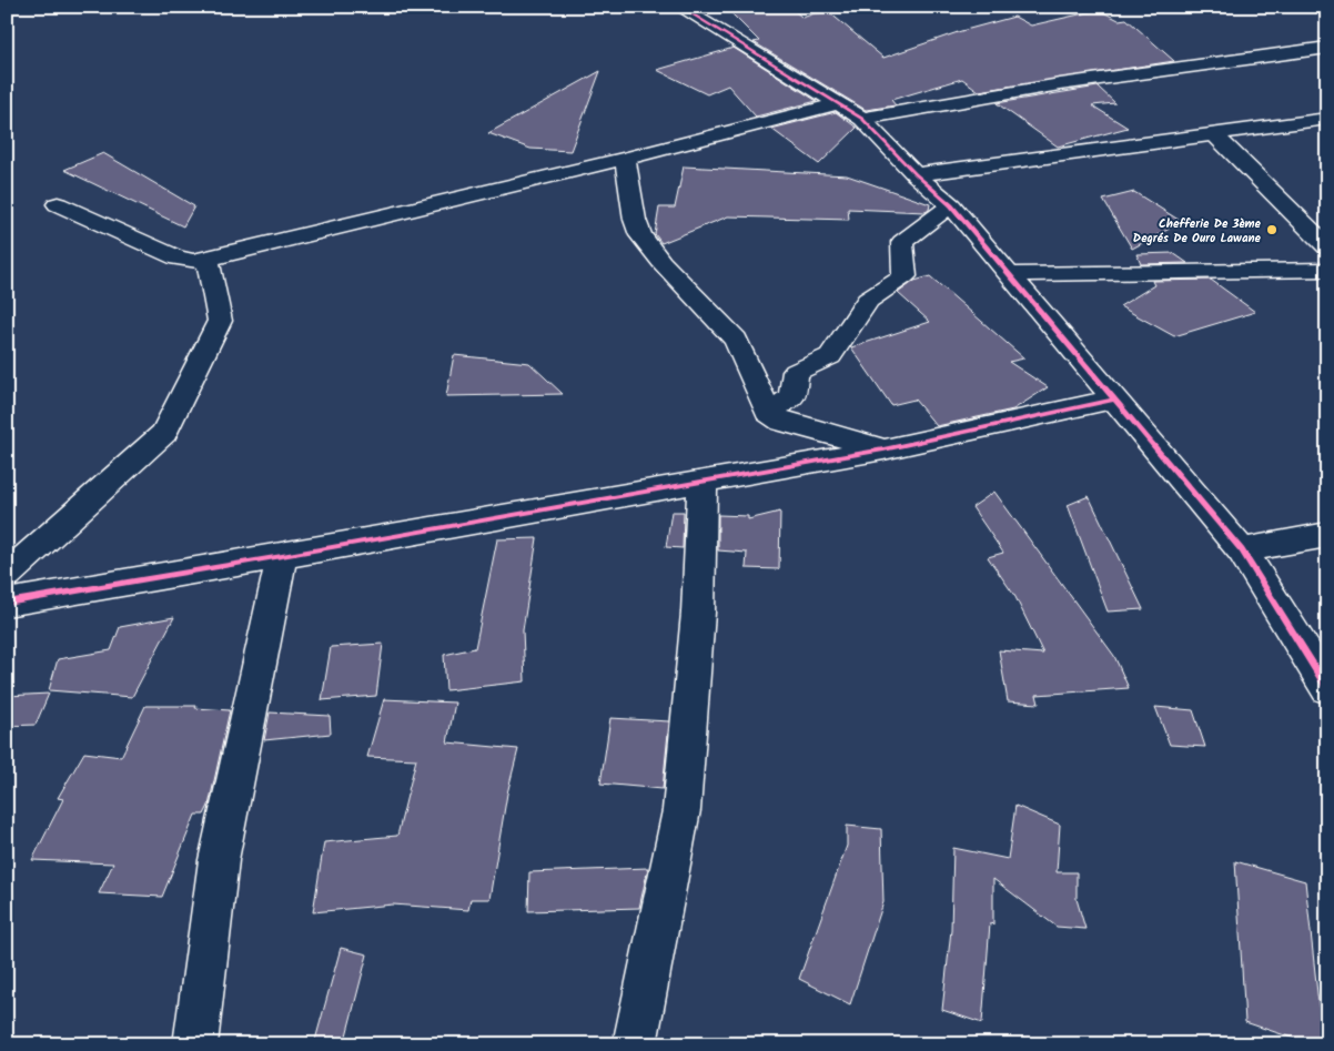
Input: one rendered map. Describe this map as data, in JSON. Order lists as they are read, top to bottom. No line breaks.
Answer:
{"places":["Chefferie De 3ème Degrés De Ouro Lawane"]}
